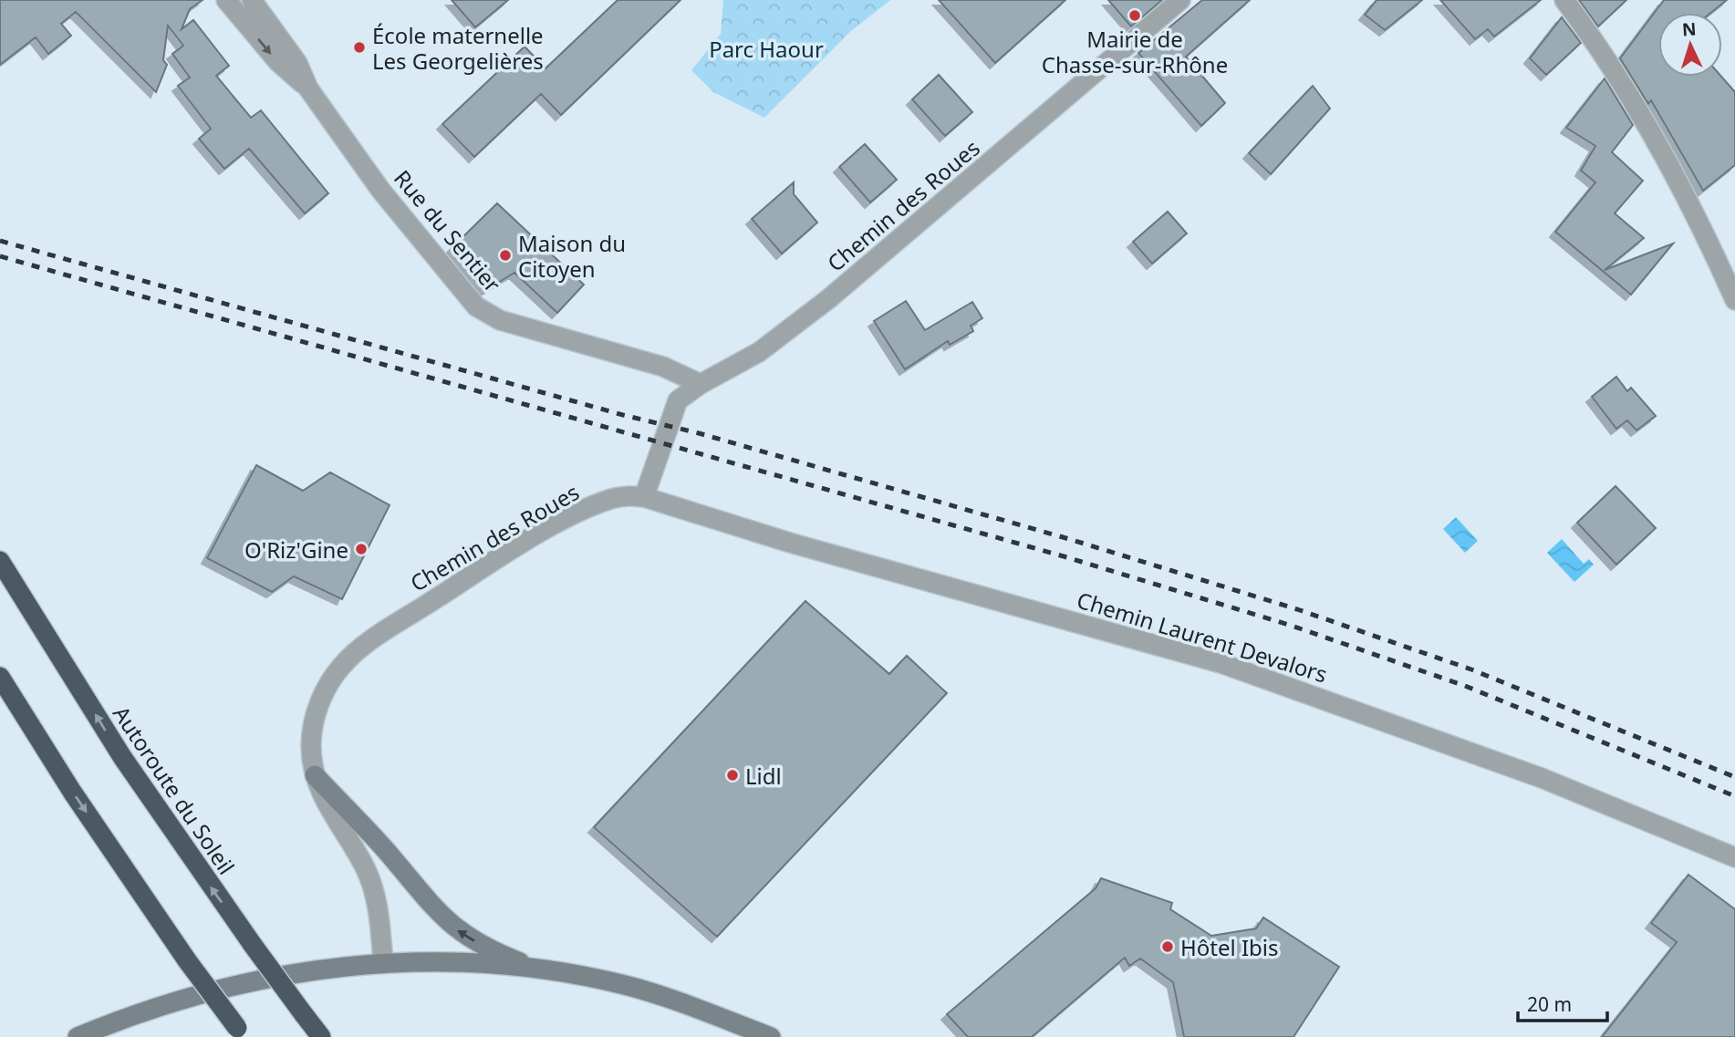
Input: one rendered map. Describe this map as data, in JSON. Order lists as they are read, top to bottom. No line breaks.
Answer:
{"streets":{"highway":["Autoroute du Soleil"],"street":["Chemin des Roues","Rue du Sentier","Chemin Laurent Devalors"]},"crossings":[["Chemin des Roues","Rue du Sentier"],["Chemin des Roues","Chemin Laurent Devalors"]],"parks":["Parc Haour"],"places":["Mairie de Chasse-sur-Rhône","École maternelle Les Georgelières","Maison du Citoyen","O'Riz'Gine","Lidl","Hôtel Ibis"],"scale_bar":"20 m","north":"top"}
